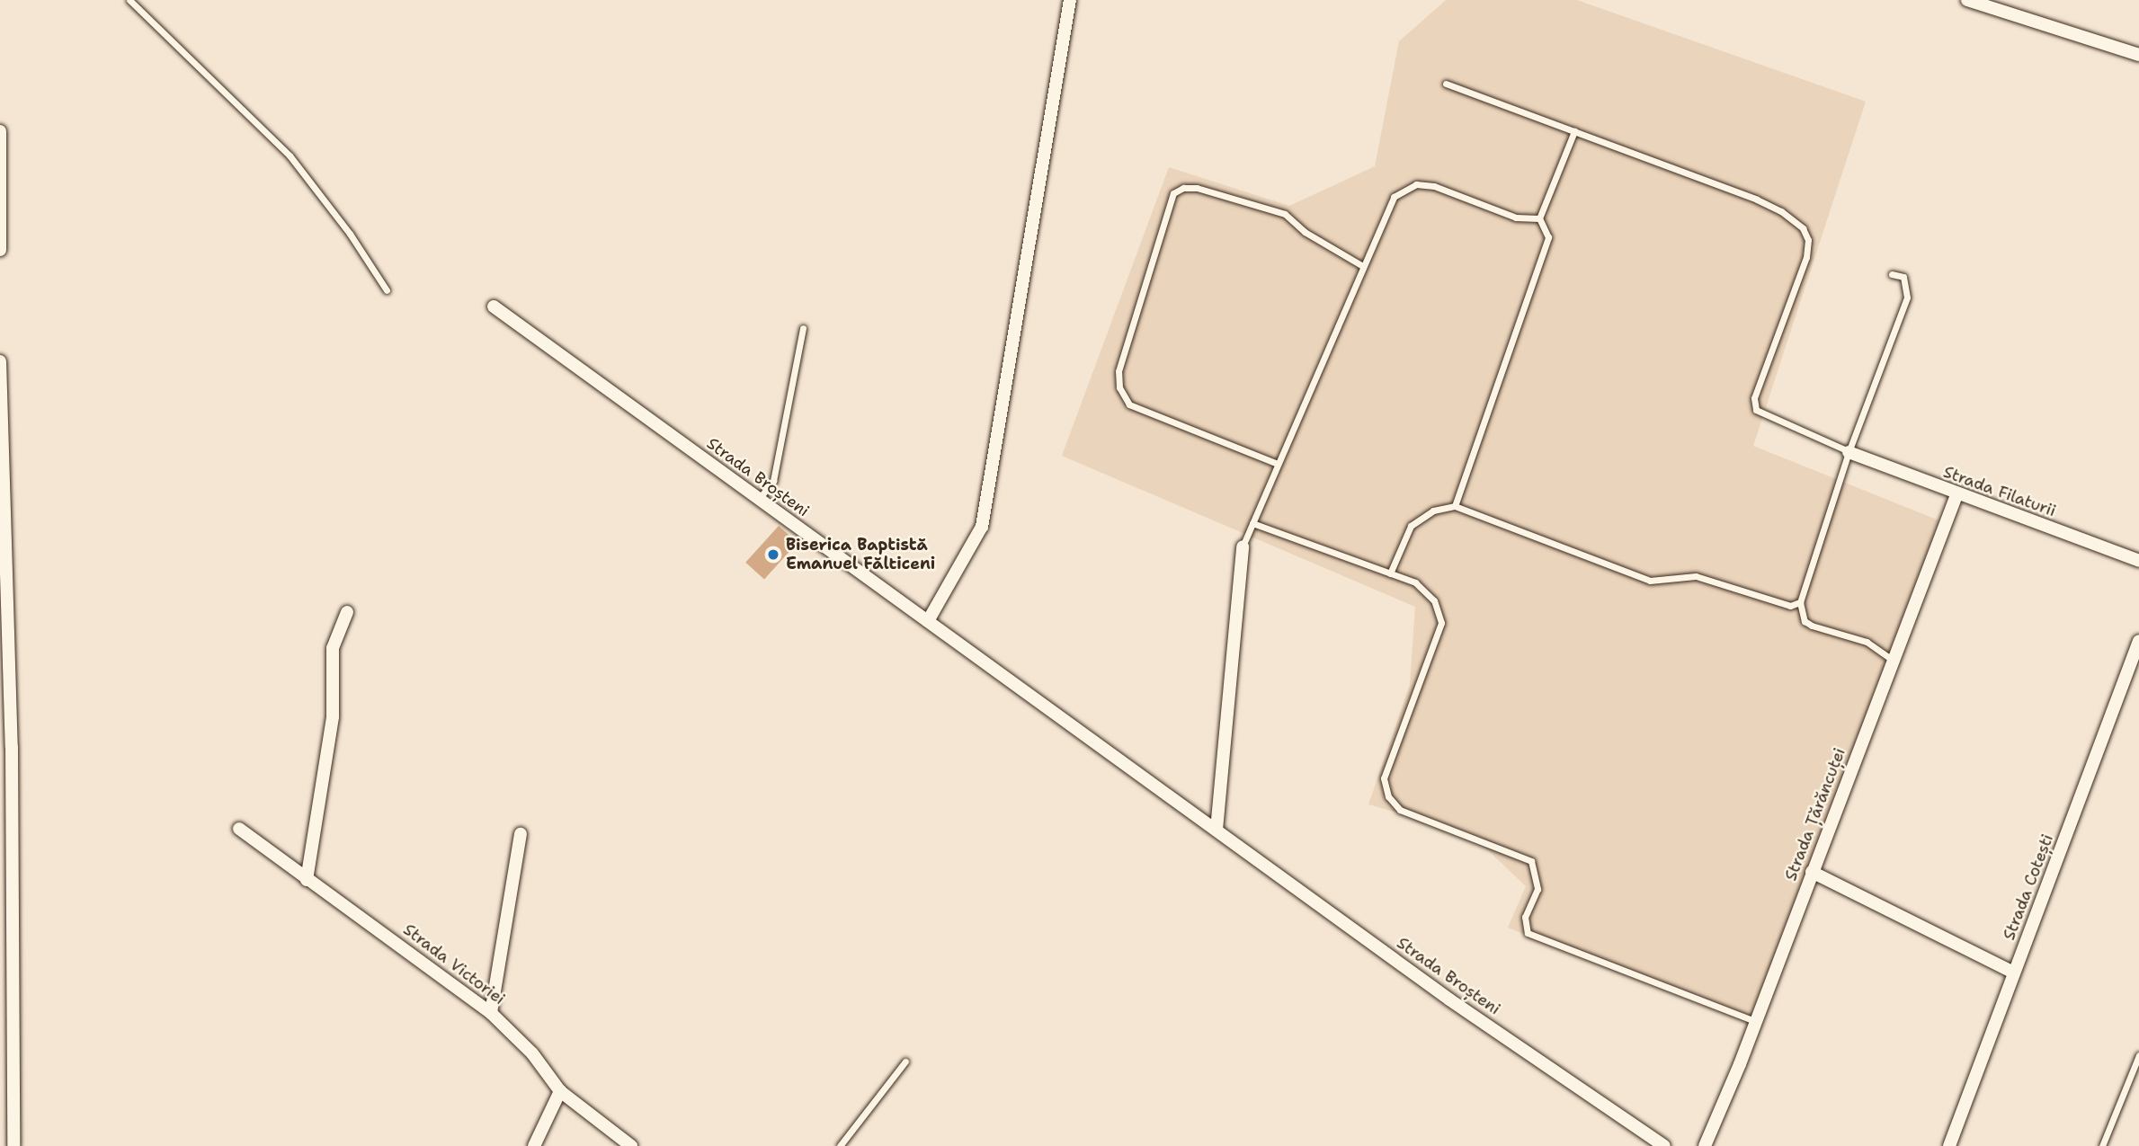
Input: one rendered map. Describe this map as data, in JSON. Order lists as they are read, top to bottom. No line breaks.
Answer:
{"streets":{"street":["Strada Broșteni","Strada Filaturii","Strada Țărăncuței","Strada Cotești","Strada Victoriei"]},"crossings":[["Strada Filaturii","Strada Țărăncuței"]],"places":["Biserica Baptistă Emanuel Fălticeni"]}
